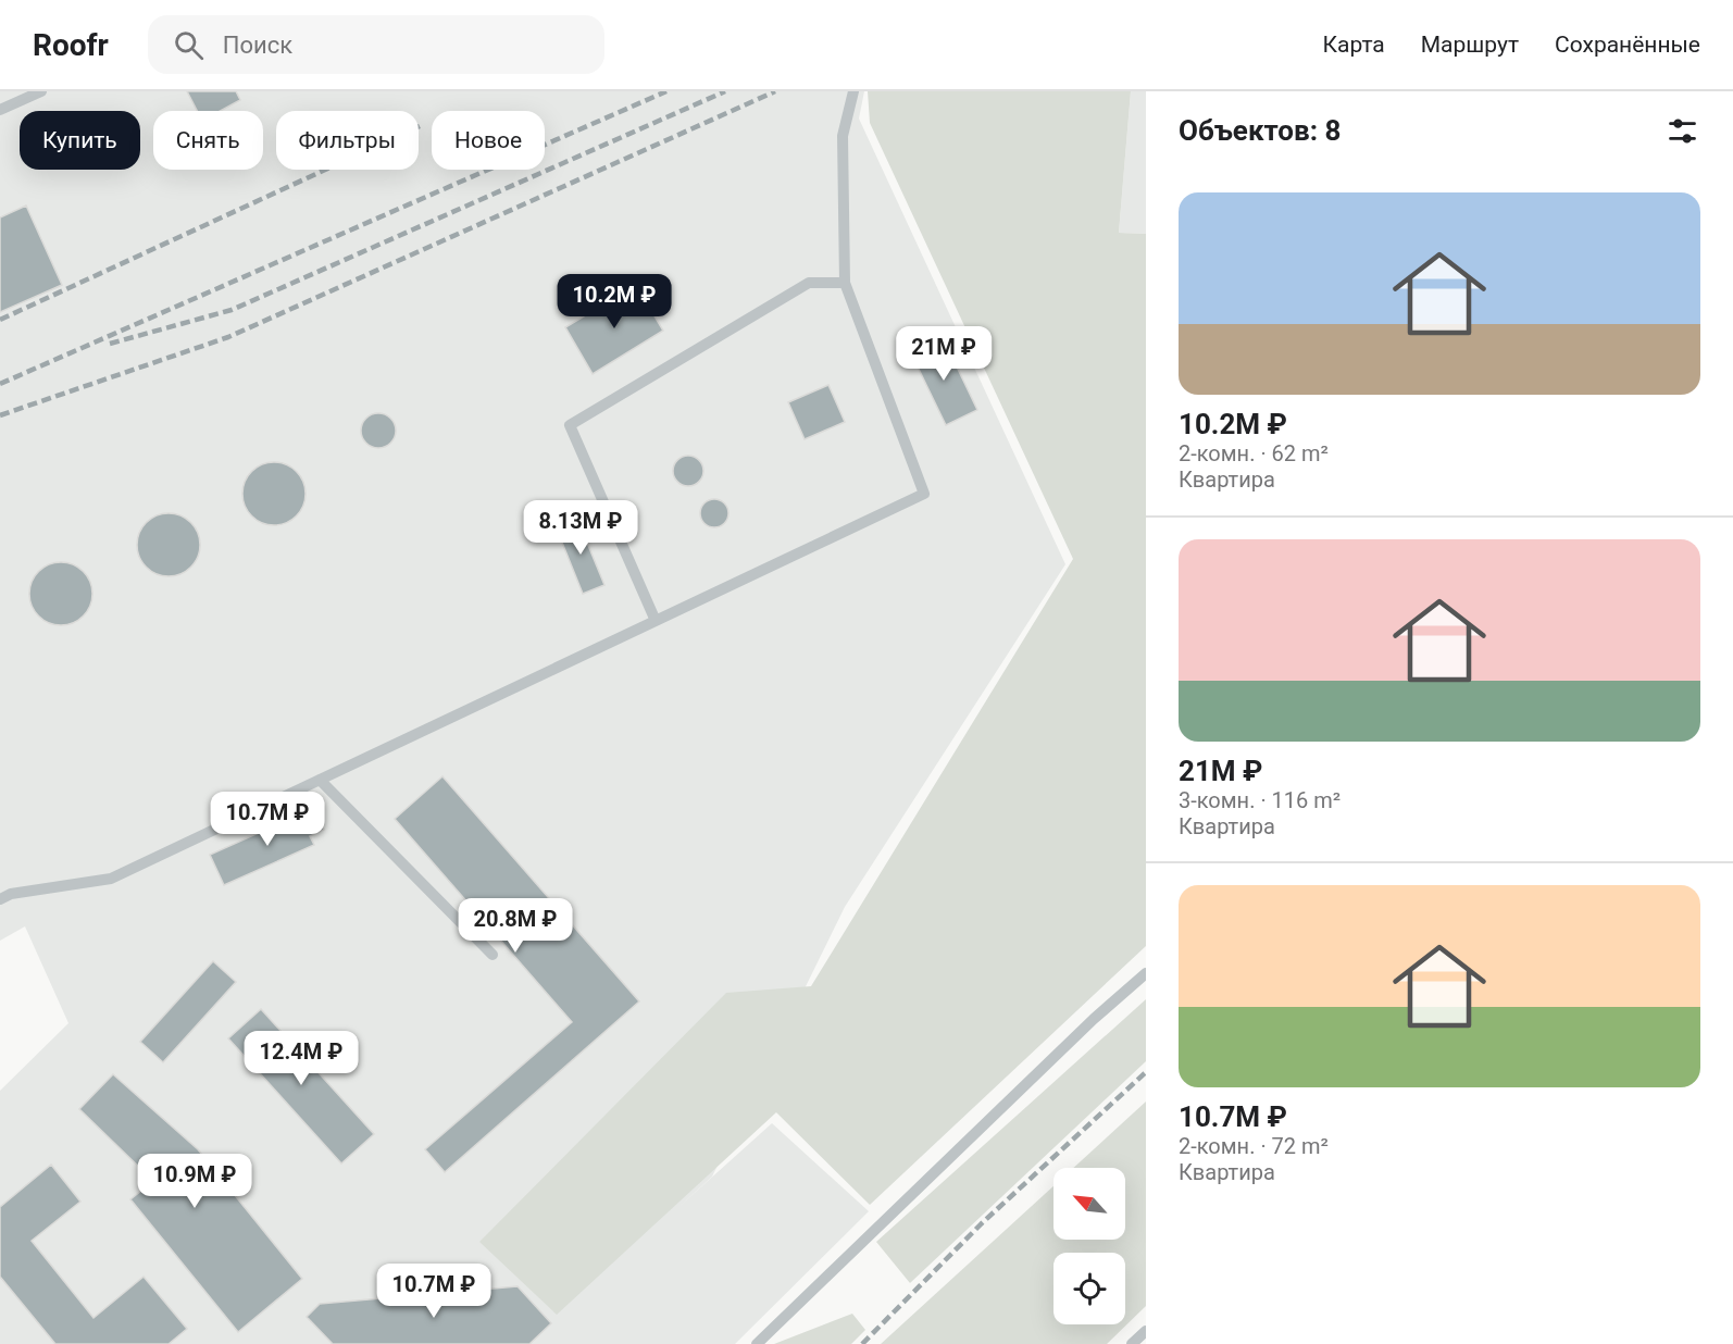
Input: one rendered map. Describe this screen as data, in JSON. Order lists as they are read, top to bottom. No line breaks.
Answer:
{"north":"top left","page":{"header":"Roofr","search":"Поиск","nav":["Карта","Маршрут","Сохранённые"],"heading":"Объектов: 8","chip":["Купить","Снять","Фильтры","Новое"],"list":[{"name":"10.2M ₽","note":"2-комн. · 62 m² · Квартира"},{"name":"21M ₽","note":"3-комн. · 116 m² · Квартира"},{"name":"10.7M ₽","note":"2-комн. · 72 m² · Квартира"}],"price":["10.2M ₽","21M ₽","8.13M ₽","10.7M ₽","20.8M ₽","12.4M ₽","10.9M ₽","10.7M ₽"]}}
